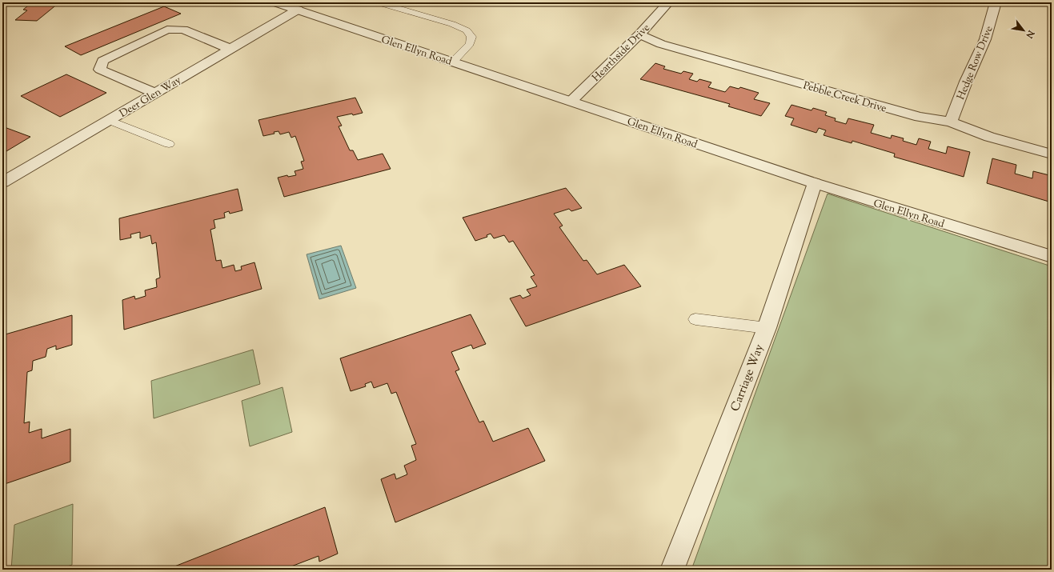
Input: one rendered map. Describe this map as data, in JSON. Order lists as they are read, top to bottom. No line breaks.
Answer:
{"streets":{"street":["Glen Ellyn Road","Hearthside Drive","Hedge Row Drive","Deer Glen Way","Pebble Creek Drive","Carriage Way"]},"crossings":[["Glen Ellyn Road","Hearthside Drive"],["Glen Ellyn Road","Deer Glen Way"],["Glen Ellyn Road","Carriage Way"],["Hearthside Drive","Pebble Creek Drive"],["Hedge Row Drive","Pebble Creek Drive"]],"north":"bottom right"}
